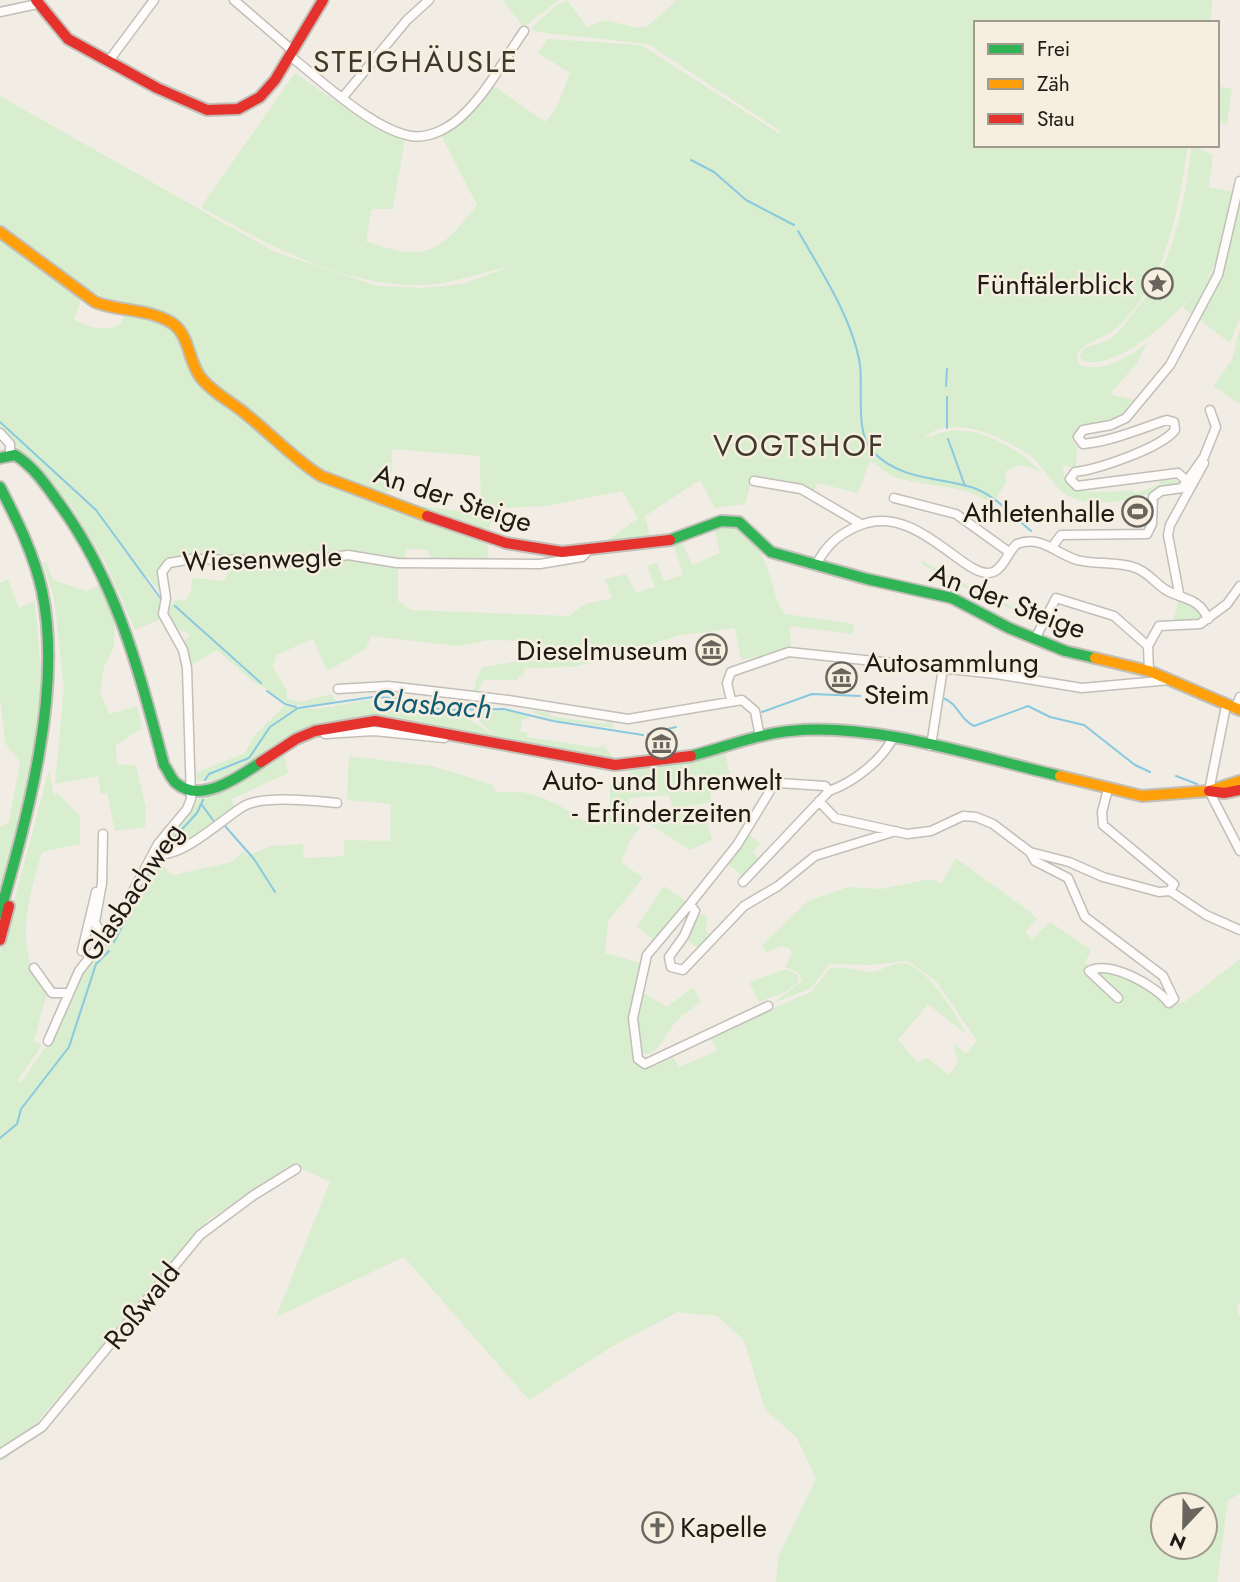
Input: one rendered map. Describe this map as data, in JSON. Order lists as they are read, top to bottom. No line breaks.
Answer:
{"streets":{"main road":["An der Steige"],"street":["Wiesenwegle","Glasbachweg","Roßwald"]},"crossings":[["An der Steige","Wiesenwegle"],["Wiesenwegle","Glasbachweg"]],"districts":["STEIGHÄUSLE","VOGTSHOF"],"water":["Glasbach"],"places":{"place":["Fünftälerblick"],"sports":["Athletenhalle"],"museum":["Dieselmuseum","Autosammlung Steim","Auto- und Uhrenwelt - Erfinderzeiten"],"church":["Kapelle"]},"legend":["Frei","Zäh","Stau"],"north":"bottom"}
